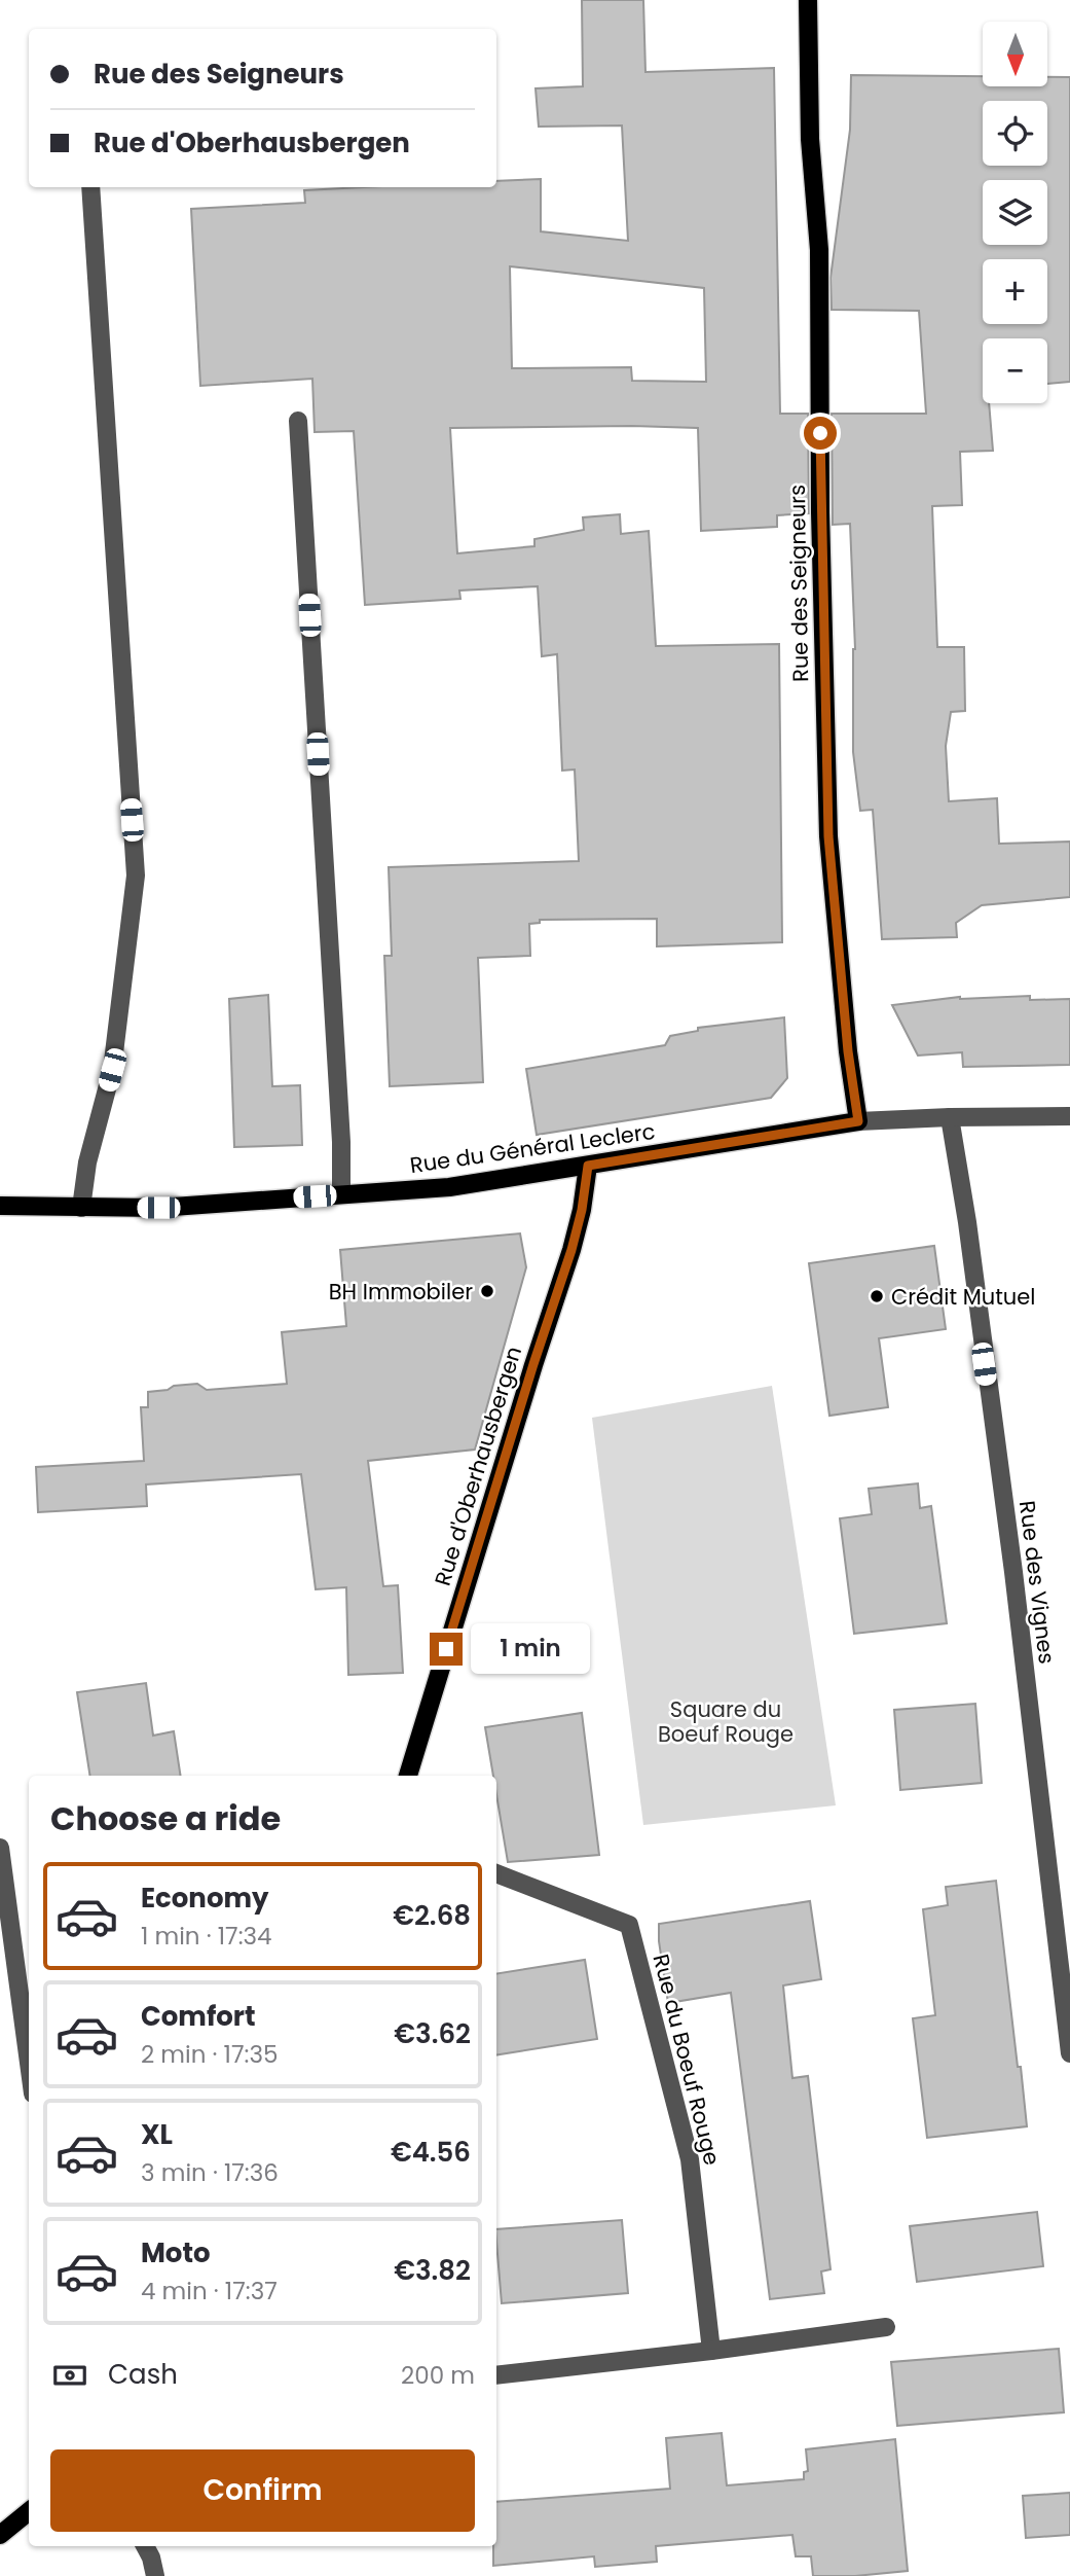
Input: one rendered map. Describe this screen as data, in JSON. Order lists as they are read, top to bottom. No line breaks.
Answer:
{"streets":{"main road":["Rue des Seigneurs","Rue du Général Leclerc","Rue d'Oberhausbergen"],"street":["Rue des Vignes","Rue du Boeuf Rouge"]},"crossings":[["Rue des Seigneurs","Rue du Général Leclerc"],["Rue du Général Leclerc","Rue d'Oberhausbergen"],["Rue du Général Leclerc","Rue des Vignes"]],"parks":["Square du Boeuf Rouge"],"places":["BH Immobiler","Crédit Mutuel"],"north":"bottom","page":{"map_buttons":["+","−"],"banner":["Rue des Seigneurs","Rue d'Oberhausbergen"],"bubble":"1 min","heading":"Choose a ride","list":[{"name":"Economy","note":"1 min · 17:34","value":"€2.68"},{"name":"Comfort","note":"2 min · 17:35","value":"€3.62"},{"name":"XL","note":"3 min · 17:36","value":"€4.56"},{"name":"Moto","note":"4 min · 17:37","value":"€3.82"}],"pay":["Cash","200 m"],"buttons":"Confirm"}}
